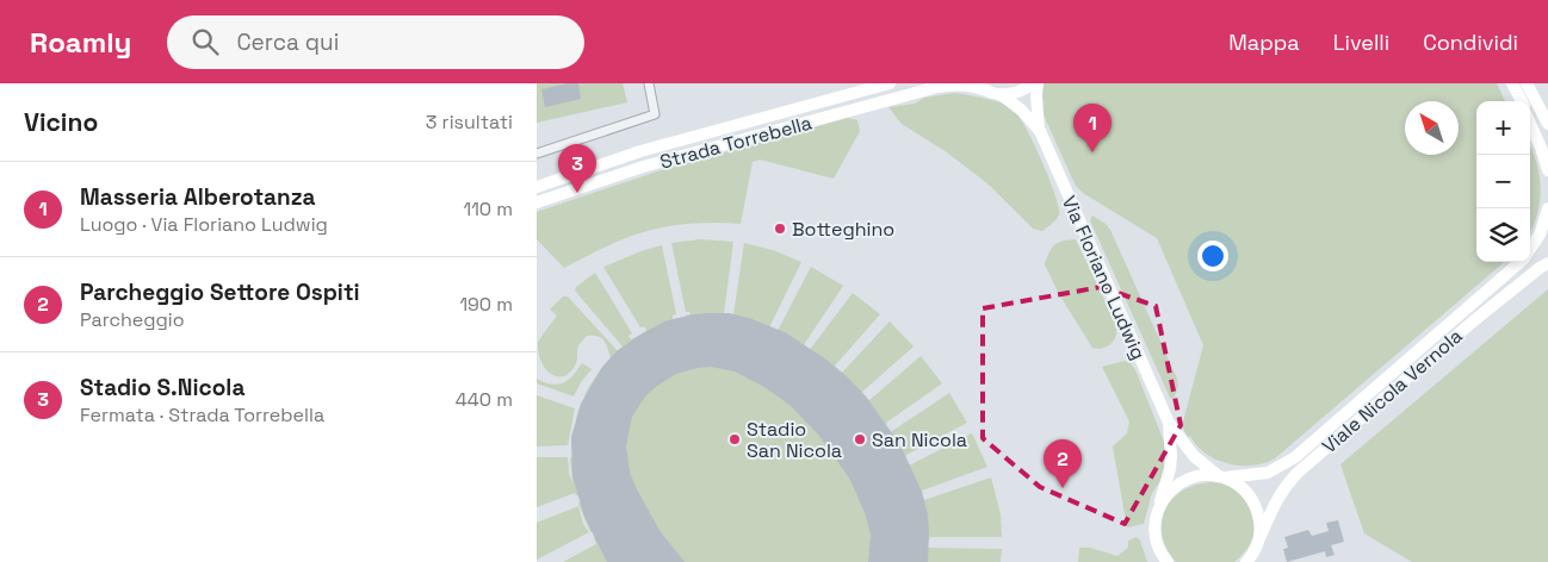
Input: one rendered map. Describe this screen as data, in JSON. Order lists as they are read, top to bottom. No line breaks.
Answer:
{"streets":{"main road":["Strada Torrebella","Via Floriano Ludwig","Viale Nicola Vernola"]},"places":["Botteghino","Stadio San Nicola","San Nicola"],"north":"top left","page":{"header":"Roamly","search":"Cerca qui","nav":["Mappa","Livelli","Condividi"],"heading":["Vicino","3 risultati"],"map_buttons":["+","−"],"pins":["1","3","2"],"list":[{"mark":"1","name":"Masseria Alberotanza","note":"Luogo · Via Floriano Ludwig","value":"110 m"},{"mark":"2","name":"Parcheggio Settore Ospiti","note":"Parcheggio","value":"190 m"},{"mark":"3","name":"Stadio S.Nicola","note":"Fermata · Strada Torrebella","value":"440 m"}]}}
